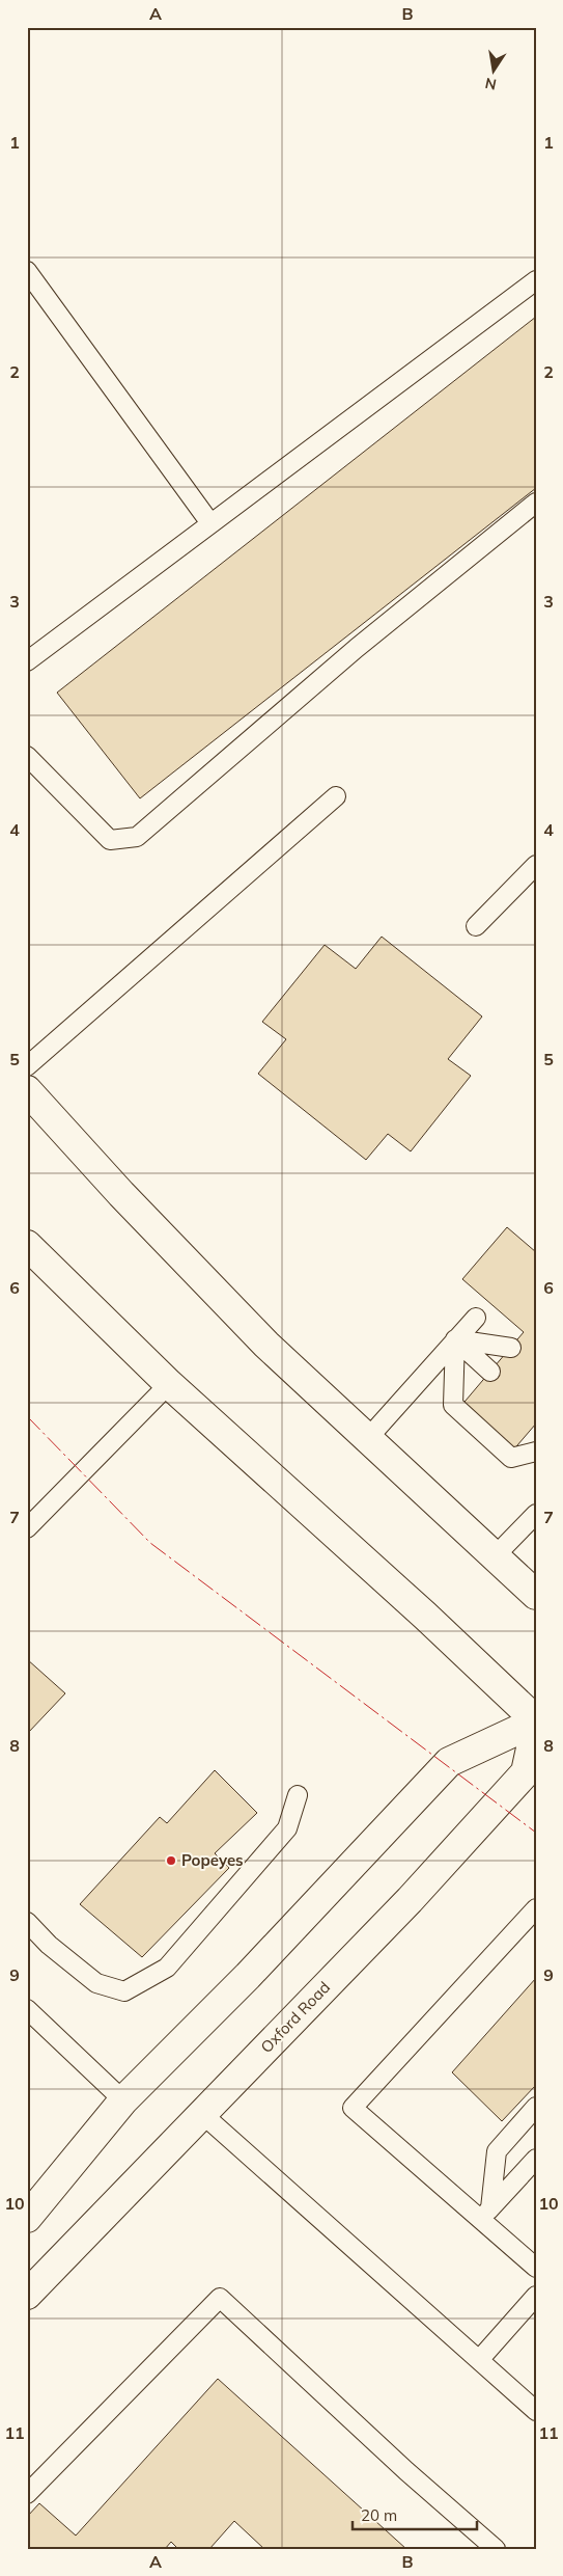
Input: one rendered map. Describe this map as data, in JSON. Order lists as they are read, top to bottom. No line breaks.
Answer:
{"streets":{"street":["Oxford Road"]},"places":["Popeyes"],"scale_bar":"20 m","north":"bottom","grid":{"columns":["A","B"],"rows":["1","2","3","4","5","6","7","8","9","10","11"]}}
